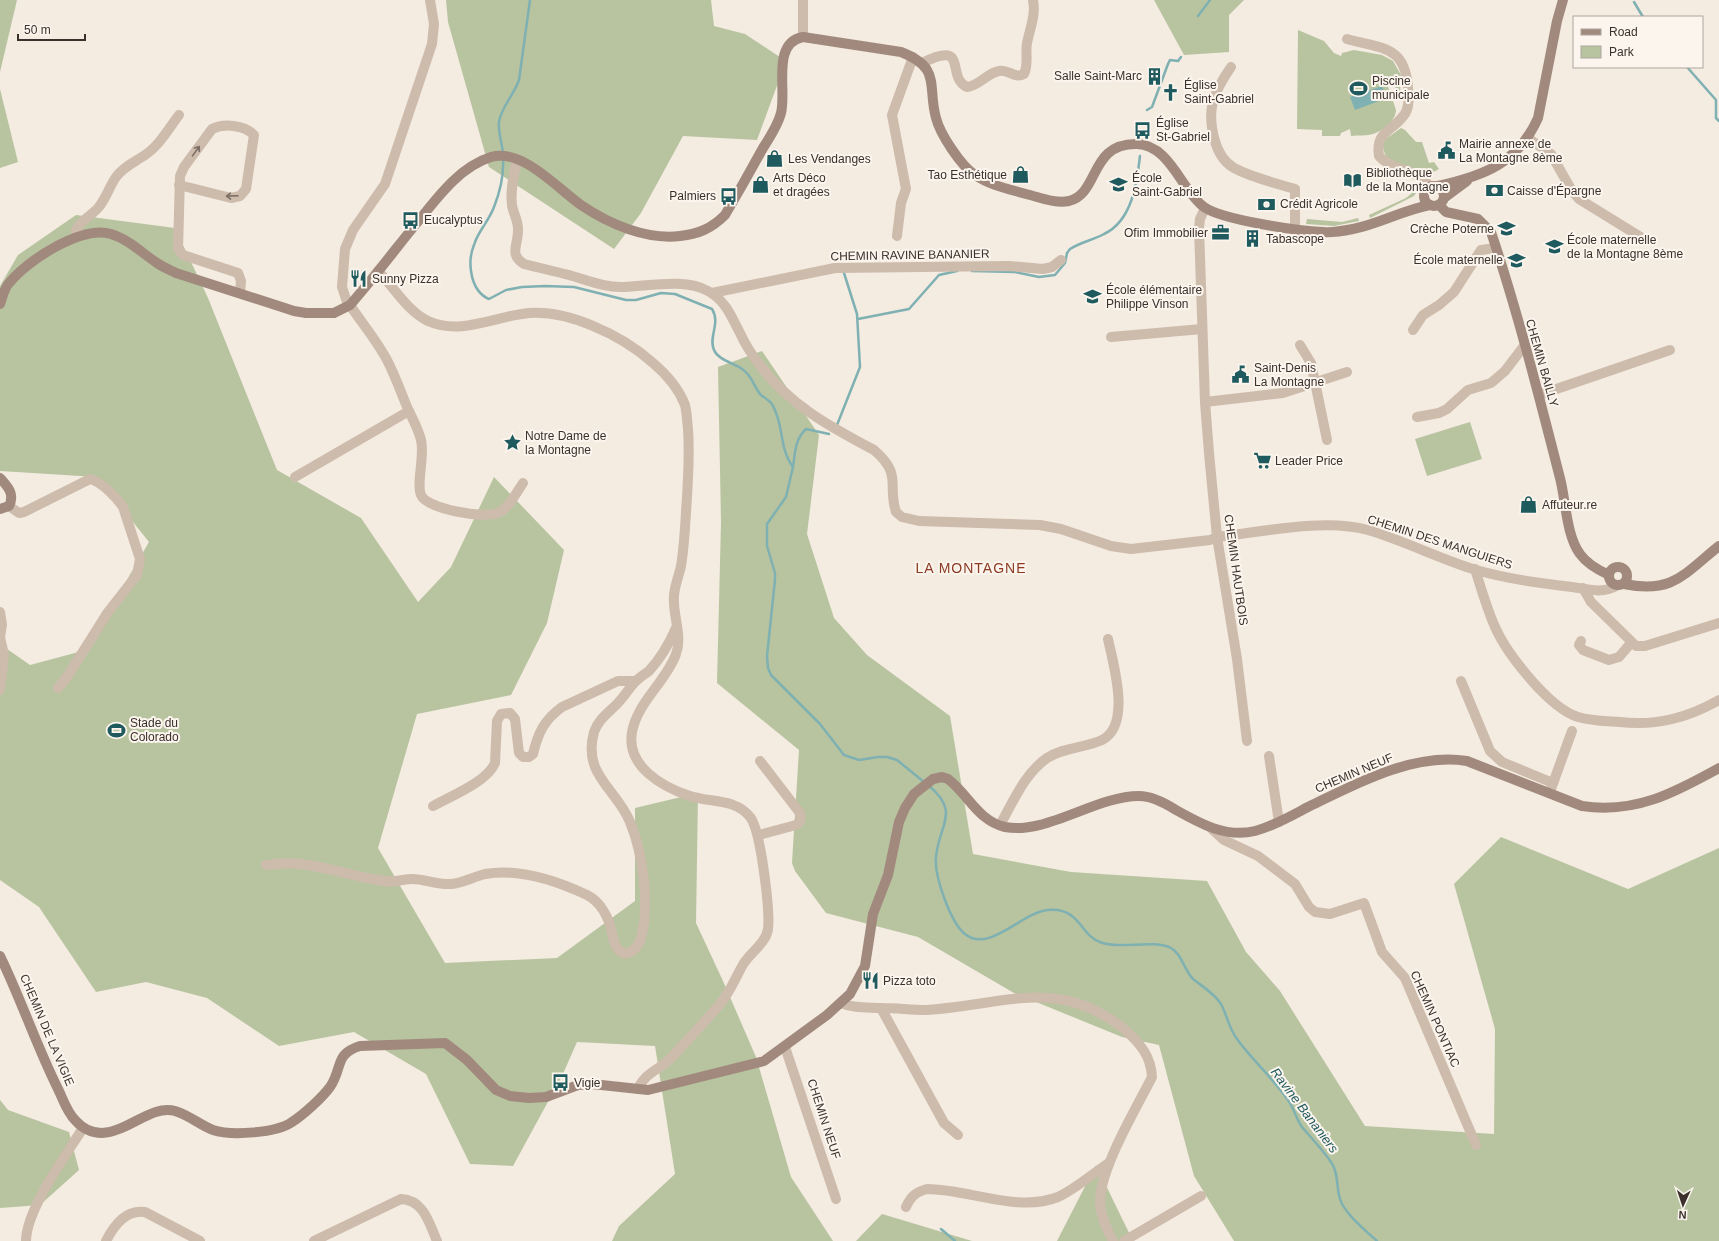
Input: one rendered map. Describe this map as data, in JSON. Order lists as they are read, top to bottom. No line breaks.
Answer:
{"streets":{"street":["CHEMIN RAVINE BANANIER","CHEMIN BAILLY","CHEMIN DES MANGUIERS","CHEMIN HAUTBOIS","CHEMIN NEUF","CHEMIN PONTIAC","CHEMIN DE LA VIGIE"]},"crossings":[["CHEMIN RAVINE BANANIER","CHEMIN DES MANGUIERS"],["CHEMIN BAILLY","CHEMIN DES MANGUIERS"],["CHEMIN DES MANGUIERS","CHEMIN HAUTBOIS"],["CHEMIN NEUF","CHEMIN PONTIAC"]],"districts":["LA MONTAGNE"],"water":["Ravine Bananiers"],"places":{"building":["Salle Saint-Marc","Tabascope"],"sports":["Piscine municipale","Stade du Colorado"],"church":["Église Saint-Gabriel"],"bus stop":["Église St-Gabriel","Palmiers","Eucalyptus","Vigie"],"public building":["Mairie annexe de La Montagne 8ème","Saint-Denis La Montagne"],"shop":["Les Vendanges","Tao Esthétique","Arts Déco et dragées","Affuteur.re"],"library":["Bibliothèque de la Montagne"],"school or university":["École Saint-Gabriel","Crèche Poterne","École maternelle de la Montagne 8ème","École maternelle","École élémentaire Philippe Vinson"],"bank":["Caisse d'Épargne","Crédit Agricole"],"office":["Ofim Immobilier"],"restaurant":["Sunny Pizza","Pizza toto"],"place":["Notre Dame de la Montagne"],"supermarket":["Leader Price"]},"legend":["Road","Park"],"scale_bar":"50 m","north":"bottom"}
